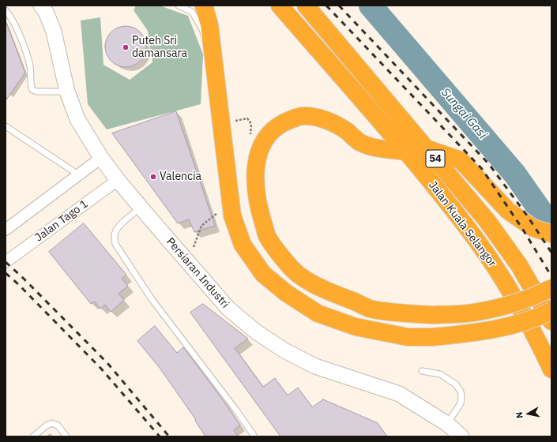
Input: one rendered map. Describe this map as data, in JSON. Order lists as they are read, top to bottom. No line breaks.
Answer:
{"streets":{"highway":["54","Jalan Kuala Selangor"],"street":["Jalan Tago 1","Persiaran Industri"]},"crossings":[["Jalan Tago 1","Persiaran Industri"]],"water":["Sungai Gasi"],"places":["Puteh Sri damansara","Valencia"],"north":"left"}
